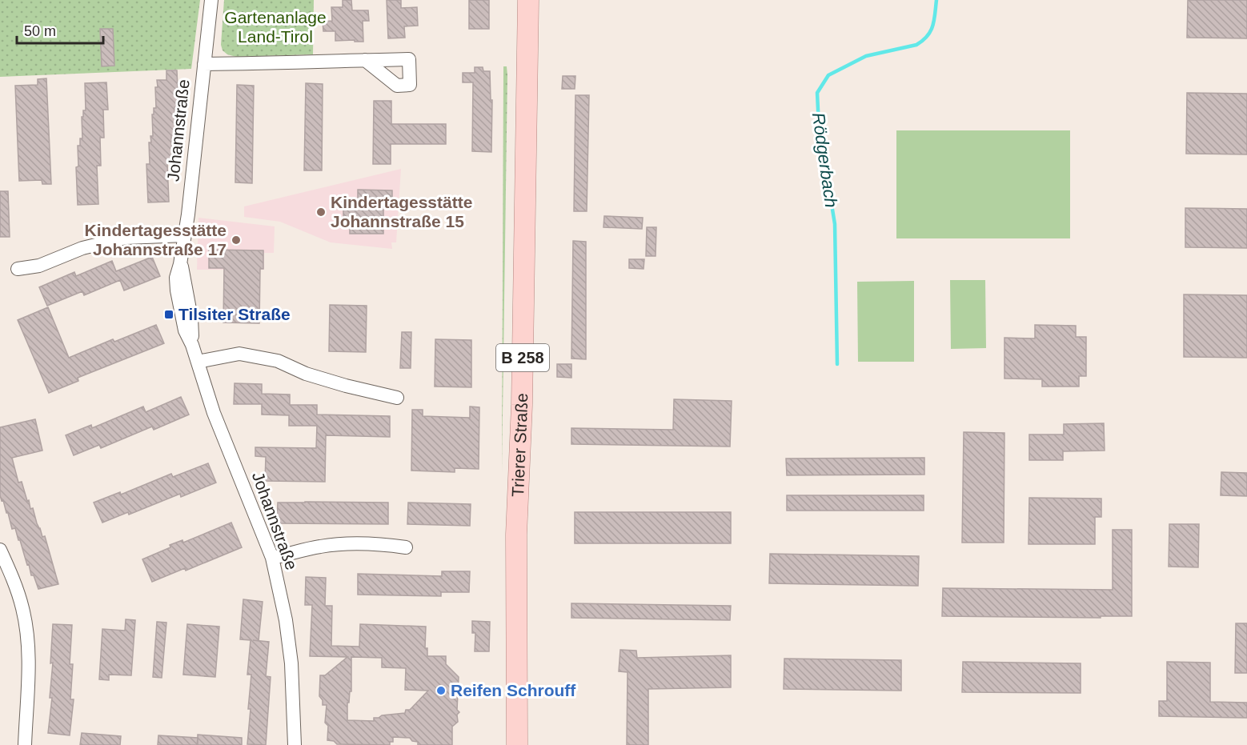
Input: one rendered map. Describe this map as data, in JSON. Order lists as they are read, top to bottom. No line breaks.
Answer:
{"streets":{"main road":["B 258","Trierer Straße"],"street":["Johannstraße"]},"water":["Rödgerbach"],"parks":["Gartenanlage Land-Tirol"],"places":{"other":["Kindertagesstätte Johannstraße 15","Kindertagesstätte Johannstraße 17","Reifen Schrouff"],"transit":["Tilsiter Straße"]},"scale_bar":"50 m"}
